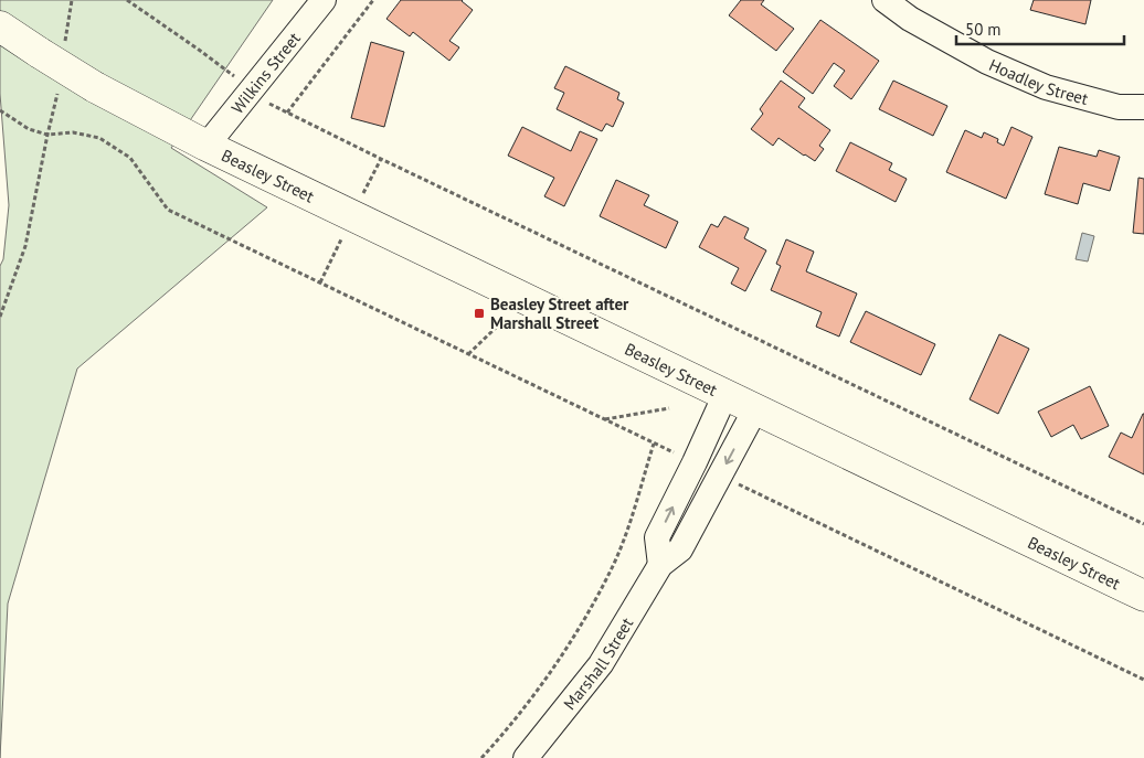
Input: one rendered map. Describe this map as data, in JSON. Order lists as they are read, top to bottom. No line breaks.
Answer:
{"streets":{"main road":["Beasley Street"],"street":["Wilkins Street","Hoadley Street","Marshall Street"]},"crossings":[["Wilkins Street","Beasley Street"],["Beasley Street","Marshall Street"]],"places":{"transit":["Beasley Street after Marshall Street"]},"scale_bar":"50 m"}
